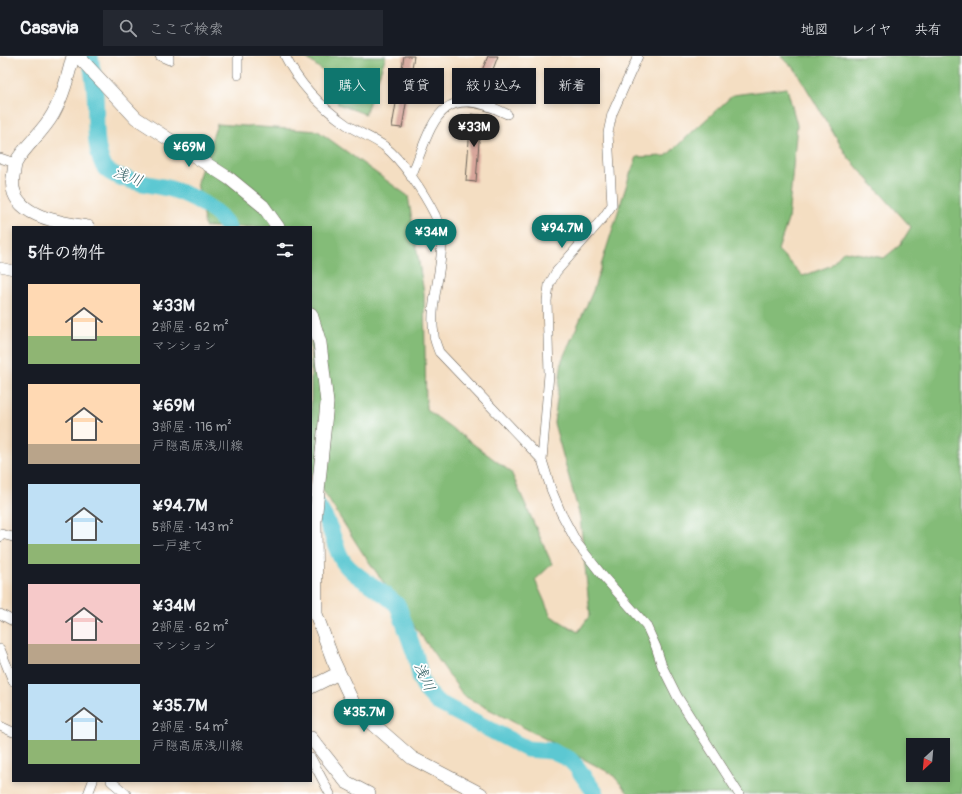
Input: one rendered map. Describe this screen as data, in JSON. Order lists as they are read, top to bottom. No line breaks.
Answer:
{"water":["浅川"],"north":"bottom left","page":{"header":"Casavia","search":"ここで検索","nav":["地図","レイヤ","共有"],"chip":["購入","賃貸","絞り込み","新着"],"price":["¥33M","¥69M","¥94.7M","¥34M","¥35.7M"],"heading":"5件の物件","list":[{"name":"¥33M","note":"2部屋 · 62 m² · マンション"},{"name":"¥69M","note":"3部屋 · 116 m² · 戸隠高原浅川線"},{"name":"¥94.7M","note":"5部屋 · 143 m² · 一戸建て"},{"name":"¥34M","note":"2部屋 · 62 m² · マンション"},{"name":"¥35.7M","note":"2部屋 · 54 m² · 戸隠高原浅川線"}]}}
